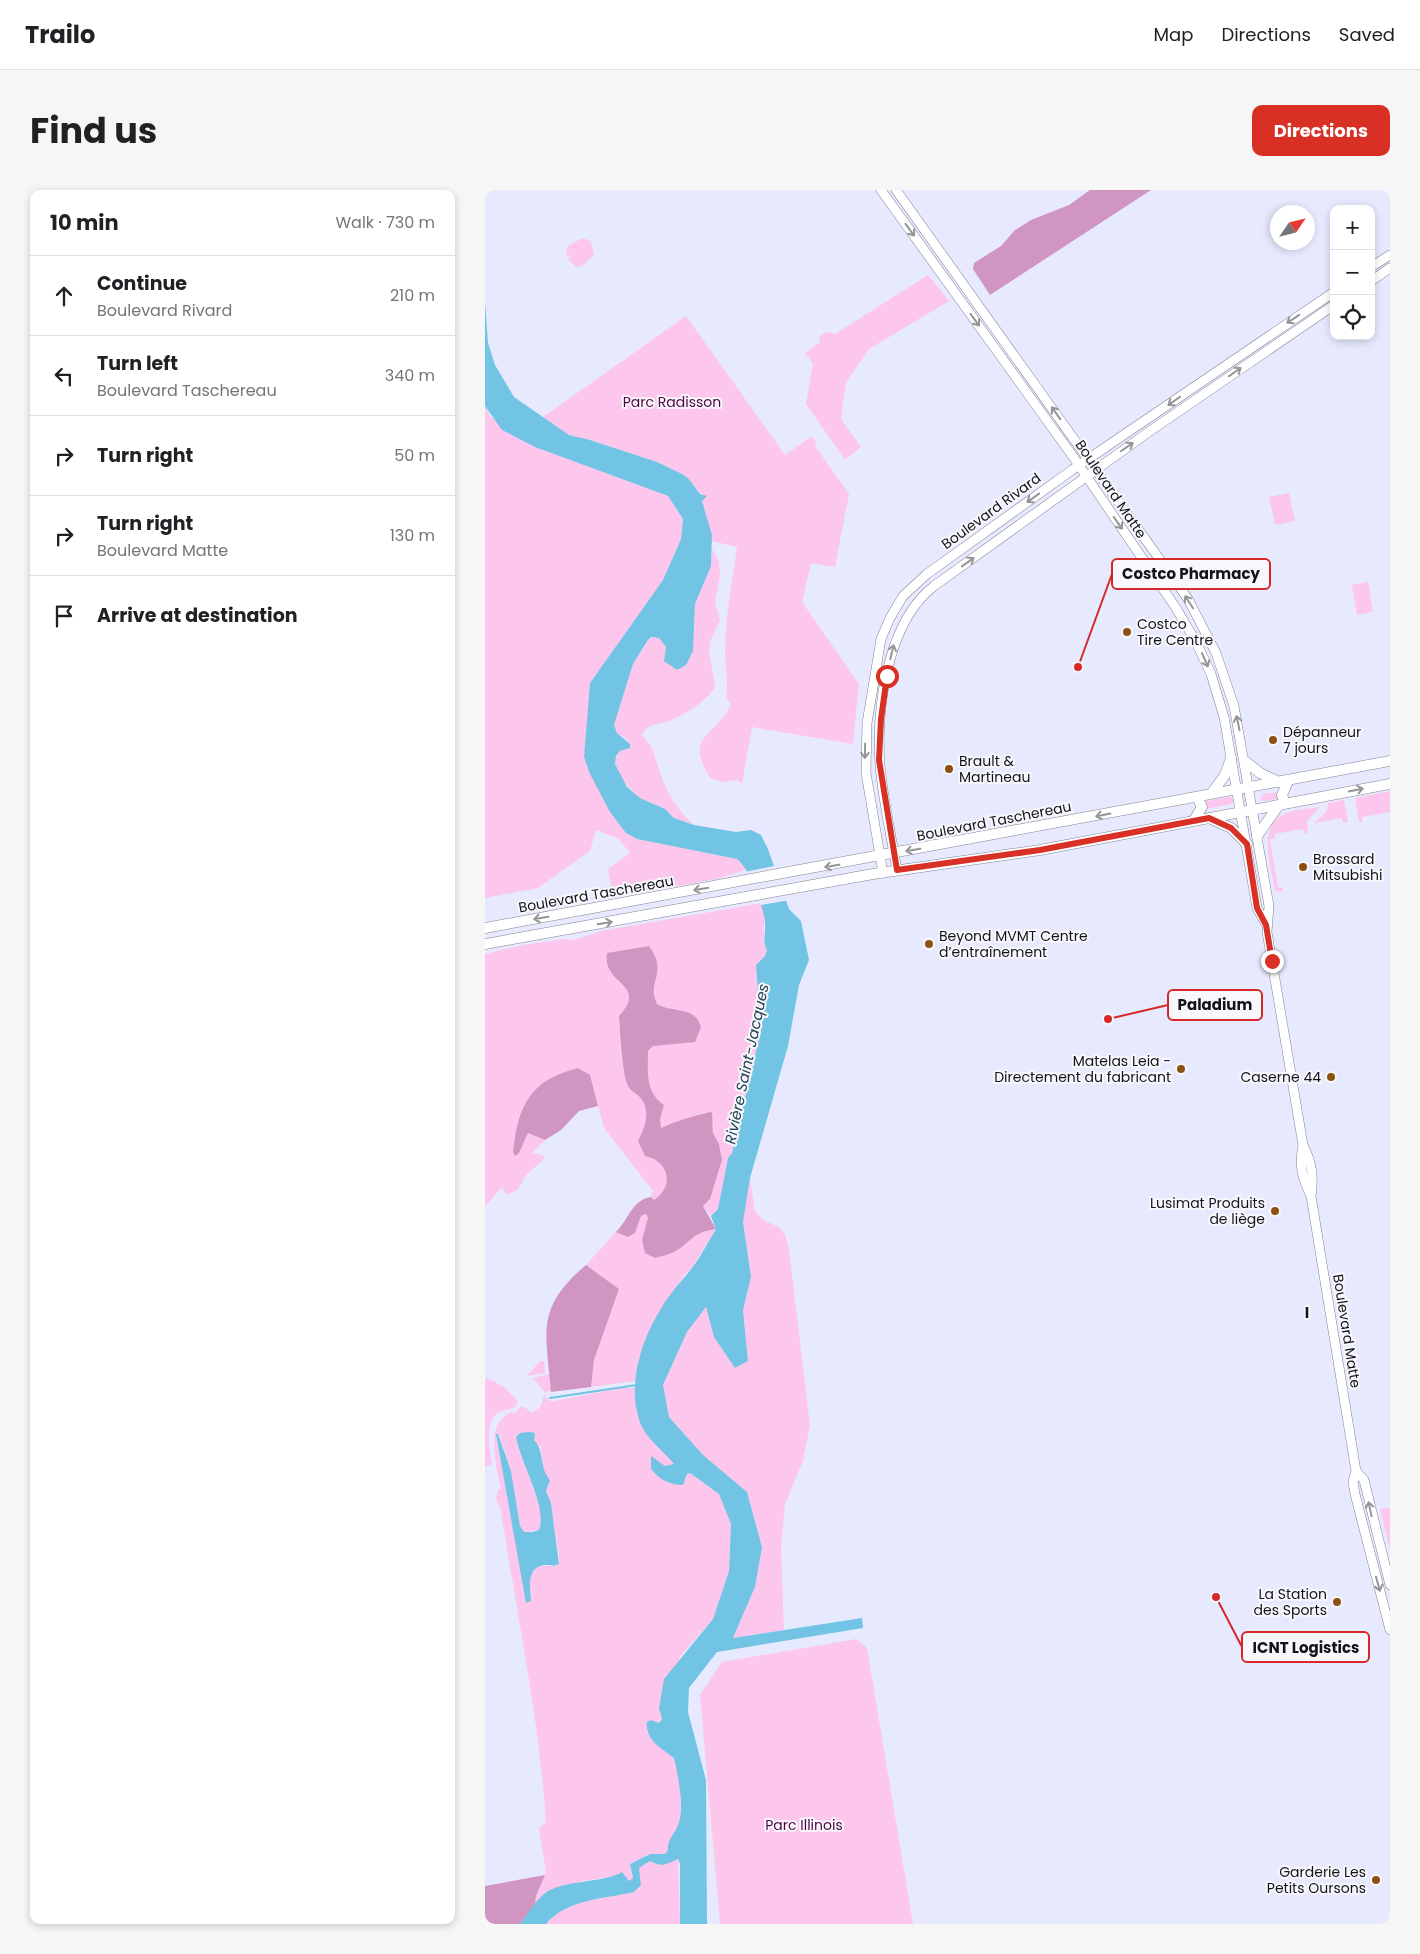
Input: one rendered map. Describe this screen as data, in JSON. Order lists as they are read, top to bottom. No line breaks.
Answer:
{"streets":{"main road":["Boulevard Matte","Boulevard Rivard","Boulevard Taschereau"]},"crossings":[["Boulevard Matte","Boulevard Rivard"],["Boulevard Matte","Boulevard Taschereau"],["Boulevard Rivard","Boulevard Taschereau"]],"districts":["I"],"water":["Rivière Saint-Jacques"],"parks":["Parc Radisson","Parc Illinois"],"places":["Costco Tire Centre","Costco Pharmacy","Dépanneur 7 jours","Brault & Martineau","Brossard Mitsubishi","Beyond MVMT Centre d’entraînement","Paladium","Matelas Leia - Directement du fabricant","Caserne 44","Lusimat Produits de liège","ICNT Logistics","La Station des Sports","Garderie Les Petits Oursons"],"north":"top right","page":{"header":"Trailo","nav":["Map","Directions","Saved"],"title":"Find us","buttons":"Directions","heading":["10 min","Walk · 730 m"],"map_buttons":["+","−"],"list":[["Continue","Boulevard Rivard","210 m"],["Turn left","Boulevard Taschereau","340 m"],["Turn right","50 m"],["Turn right","Boulevard Matte","130 m"],"Arrive at destination"]}}
